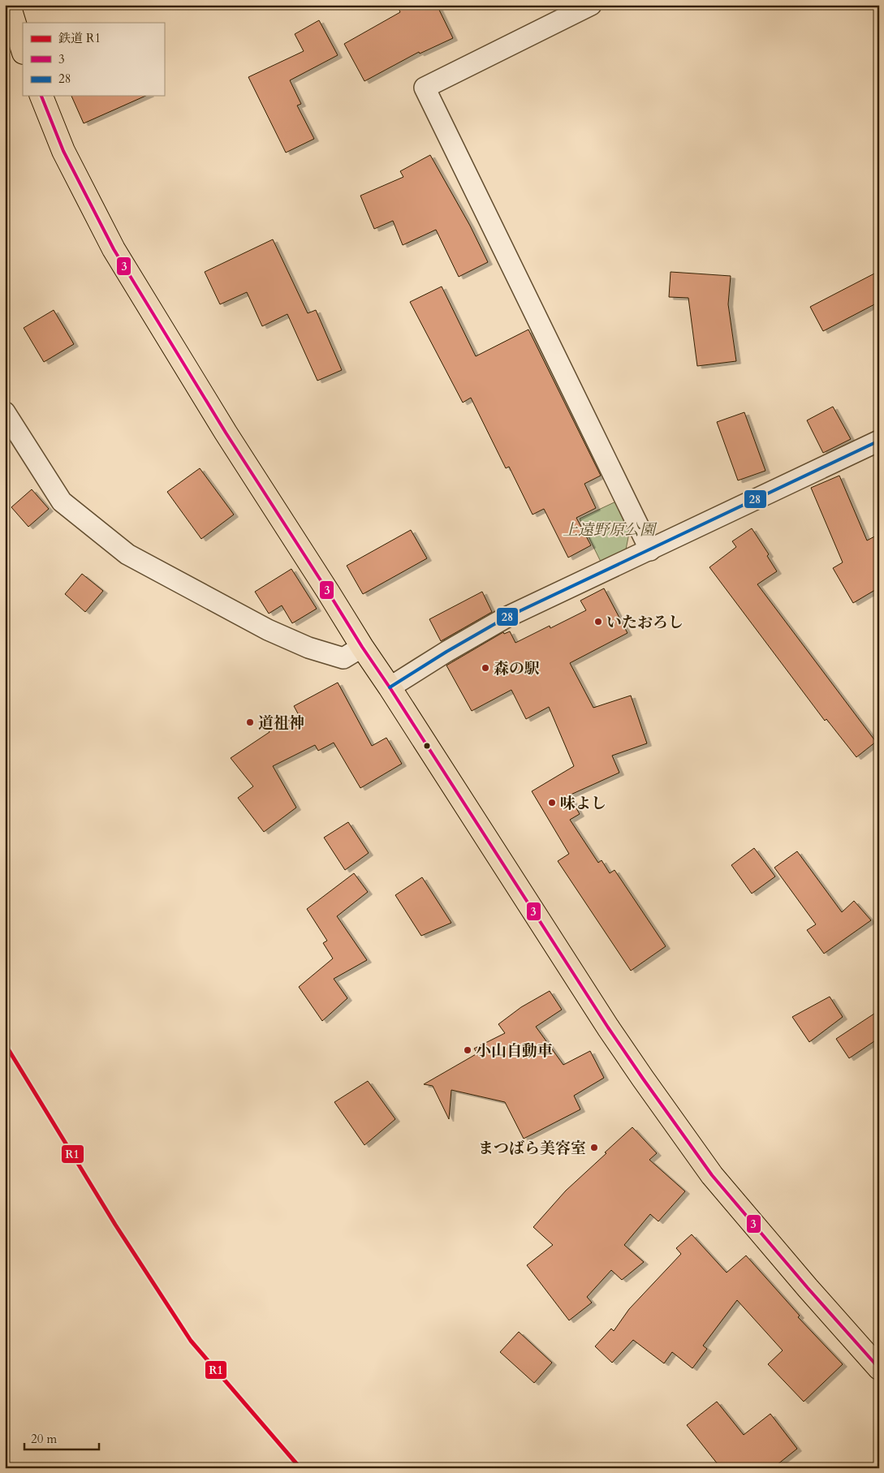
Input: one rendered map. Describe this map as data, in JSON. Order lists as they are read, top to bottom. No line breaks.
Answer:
{"parks":["上遠野原公園"],"places":["いたおろし","森の駅","道祖神","味よし","小山自動車","まつばら美容室"],"lines":["transit line 3","transit line 28","rail line R1"],"legend":["鉄道 R1","3","28"],"scale_bar":"20 m"}
